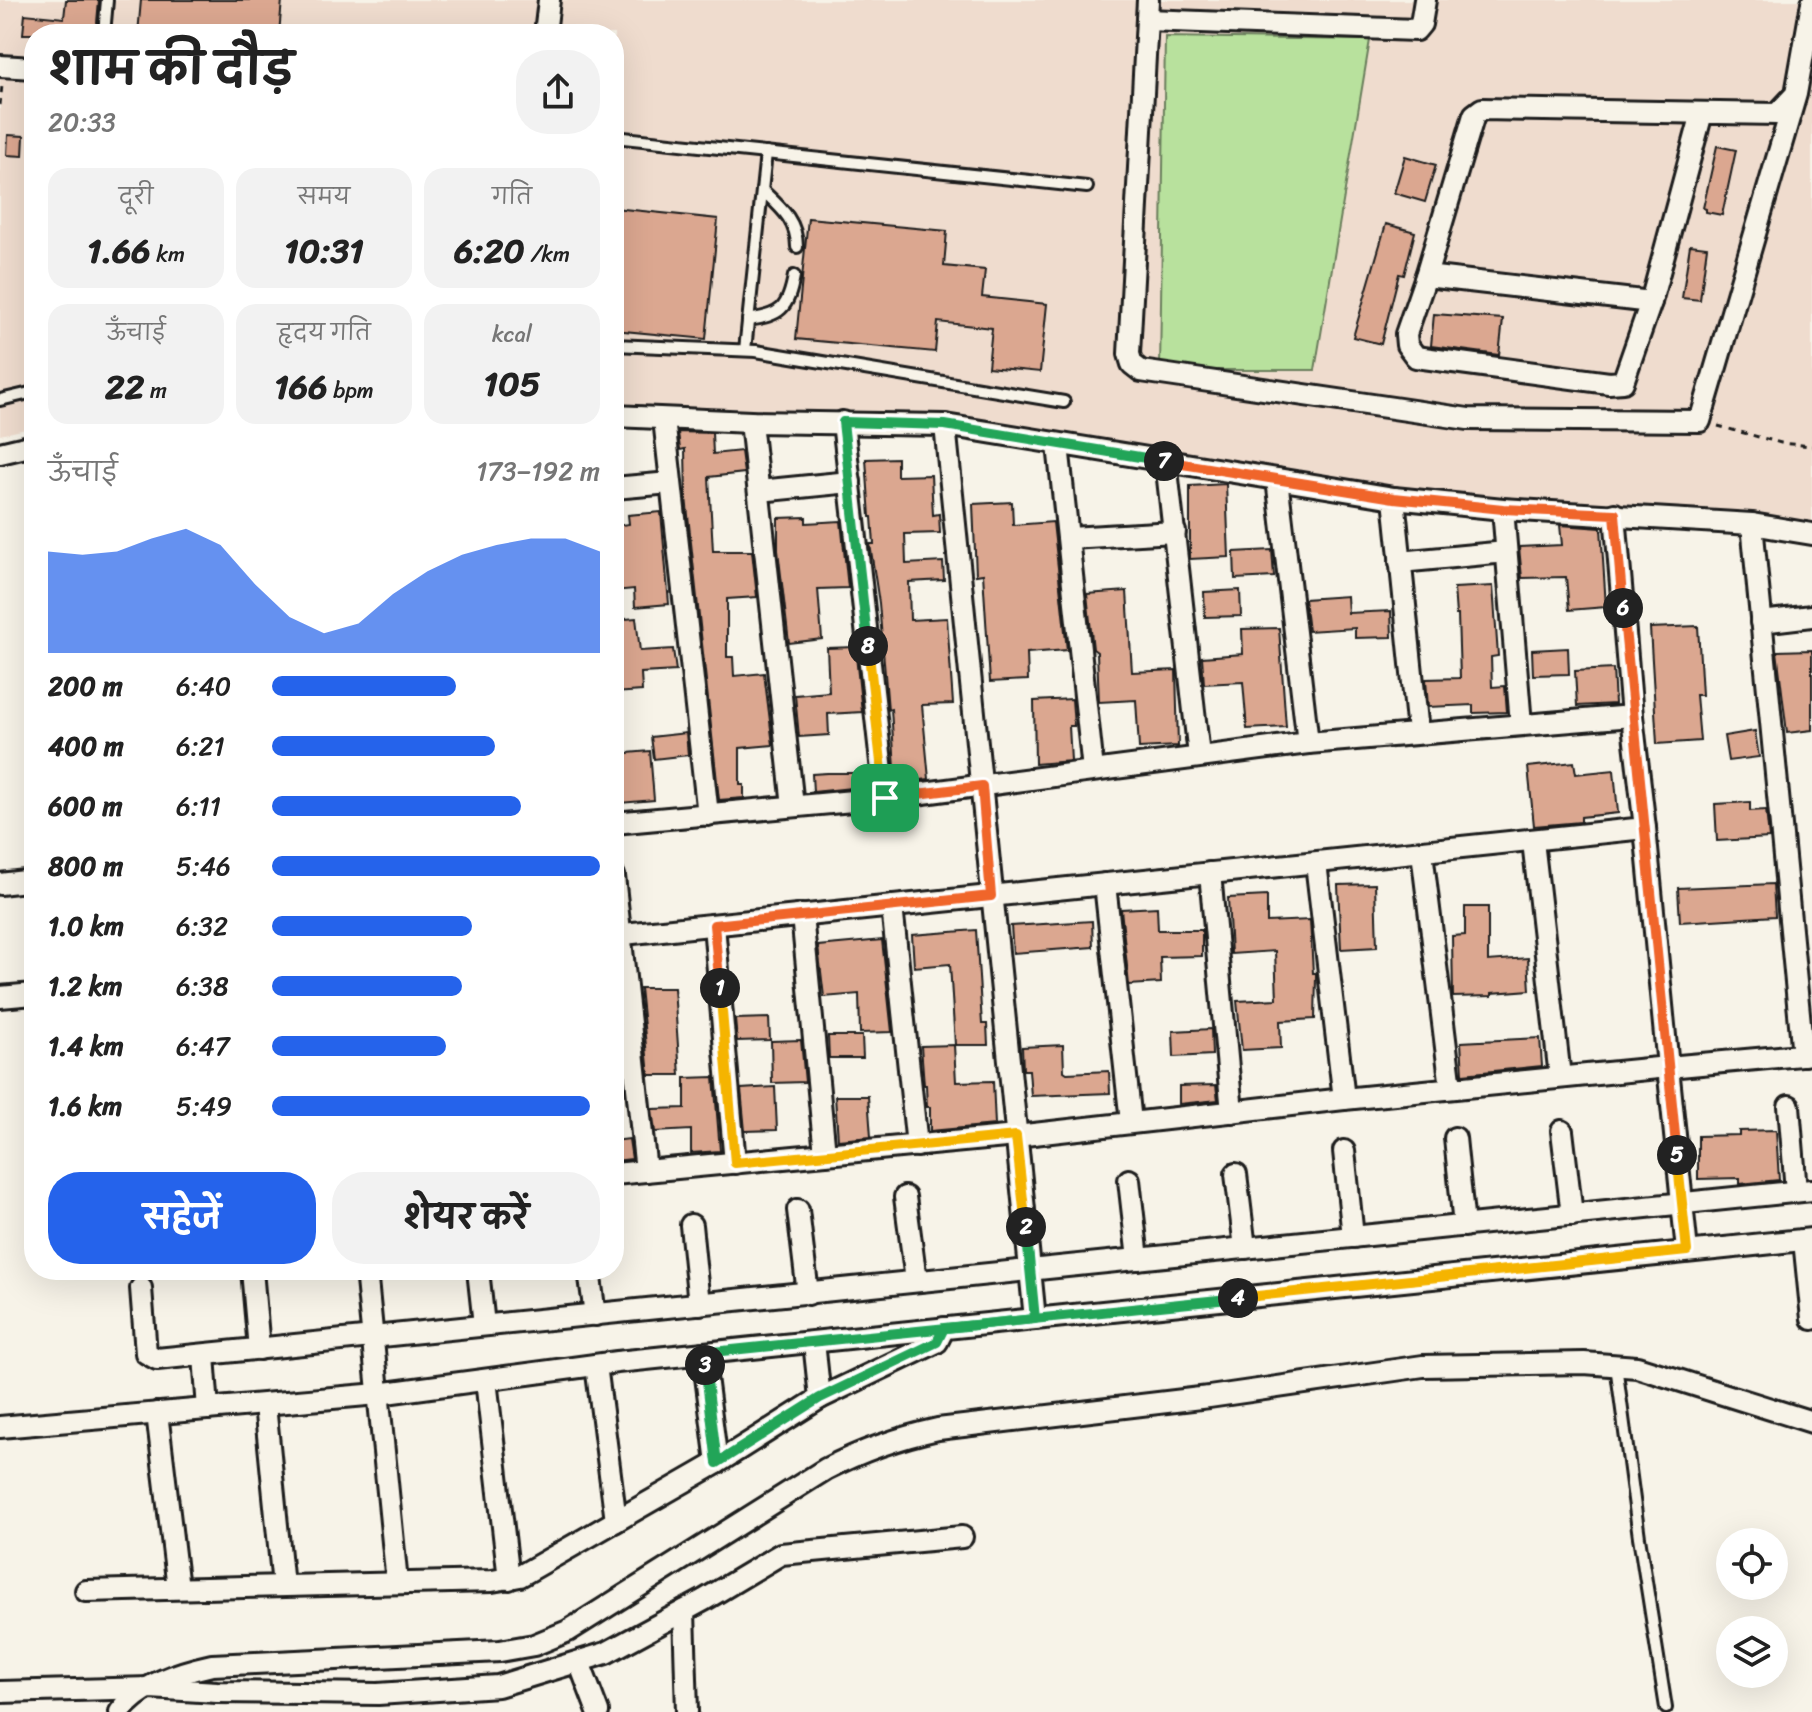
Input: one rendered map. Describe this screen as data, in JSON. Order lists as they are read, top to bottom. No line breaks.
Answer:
{"page":{"heading":["शाम की दौड़","20:33"],"stats":[["दूरी","1.66 km"],["समय","10:31"],["गति","6:20 /km"],["ऊँचाई","22 m"],["हृदय गति","166 bpm"],["kcal","105"]],"chart":["ऊँचाई","173–192 m"],"pins":["7","6","8","1","5","2","4","3"],"list":[{"name":"200 m","note":"6:40"},{"name":"400 m","note":"6:21"},{"name":"600 m","note":"6:11"},{"name":"800 m","note":"5:46"},{"name":"1.0 km","note":"6:32"},{"name":"1.2 km","note":"6:38"},{"name":"1.4 km","note":"6:47"},{"name":"1.6 km","note":"5:49"}],"buttons":["सहेजें","शेयर करें"]}}
